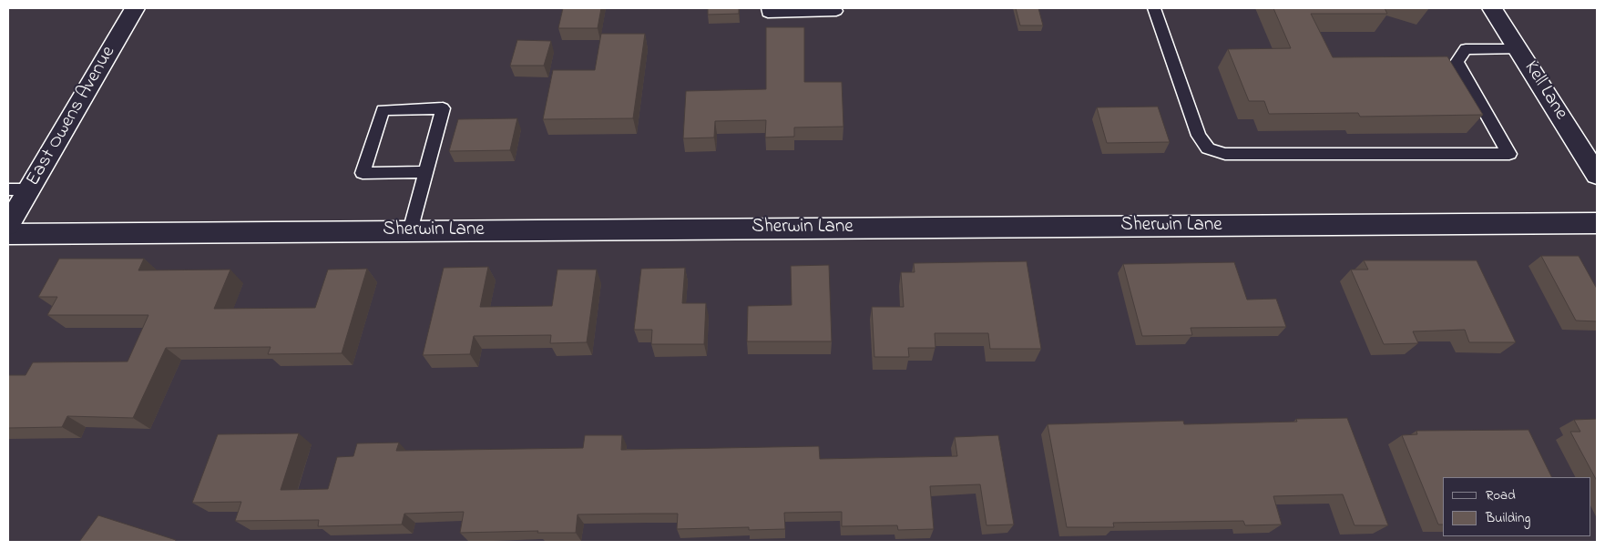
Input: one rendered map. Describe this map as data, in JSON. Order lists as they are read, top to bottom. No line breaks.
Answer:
{"streets":{"street":["Kell Lane","East Owens Avenue","Sherwin Lane"]},"legend":["Road","Building"]}
